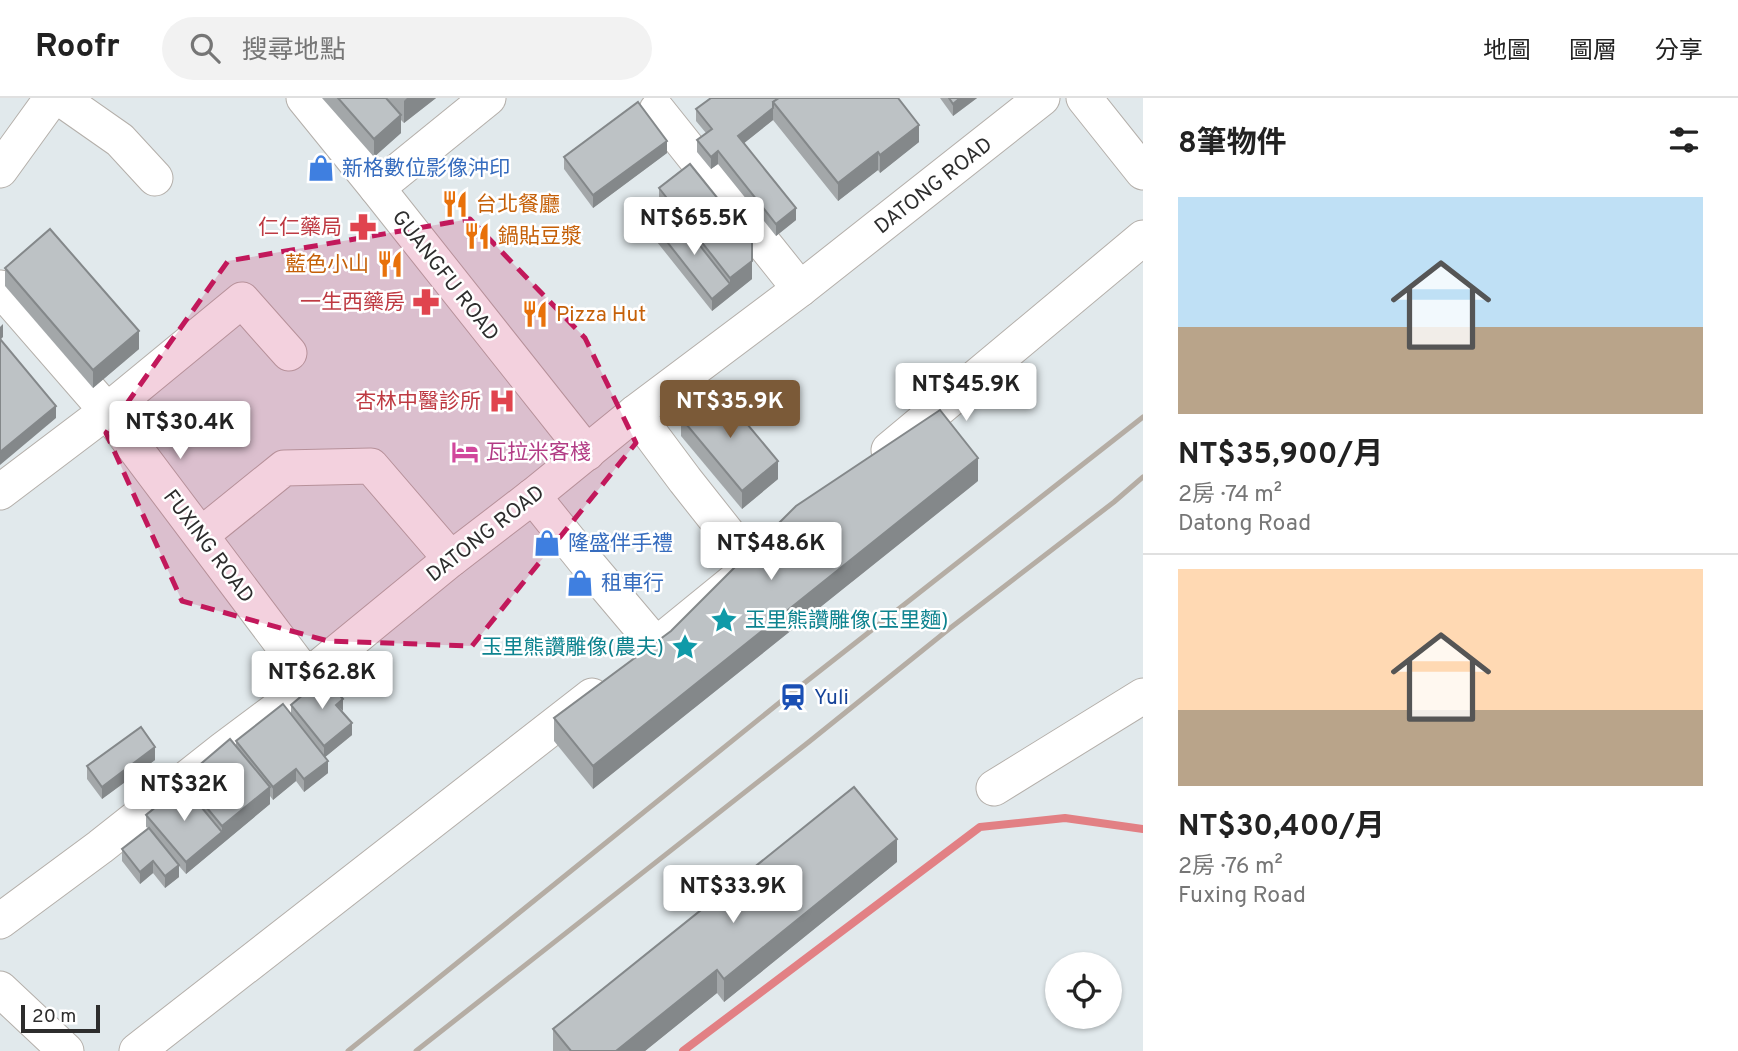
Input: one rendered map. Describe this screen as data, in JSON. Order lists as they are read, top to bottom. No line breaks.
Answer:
{"streets":{"street":["DATONG ROAD","GUANGFU ROAD","FUXING ROAD"]},"crossings":[["DATONG ROAD","GUANGFU ROAD"],["DATONG ROAD","FUXING ROAD"]],"places":{"shop":["新格數位影像沖印","隆盛伴手禮","租車行"],"restaurant":["台北餐廳","鍋貼豆漿","藍色小山","Pizza Hut"],"pharmacy":["仁仁藥局","一生西藥房"],"hospital":["杏林中醫診所"],"hotel":["瓦拉米客棧"],"place":["玉里熊讚雕像(玉里麵)","玉里熊讚雕像(農夫)"],"station":["Yuli"]},"scale_bar":"20 m","page":{"header":"Roofr","search":"搜尋地點","nav":["地圖","圖層","分享"],"heading":"8筆物件","list":[{"name":"NT$35,900/月","note":"2房 · 74 m² · Datong Road"},{"name":"NT$30,400/月","note":"2房 · 76 m² · Fuxing Road"}],"price":["NT$65.5K","NT$45.9K","NT$35.9K","NT$30.4K","NT$48.6K","NT$62.8K","NT$32K","NT$33.9K"],"scale":"20 m"}}
